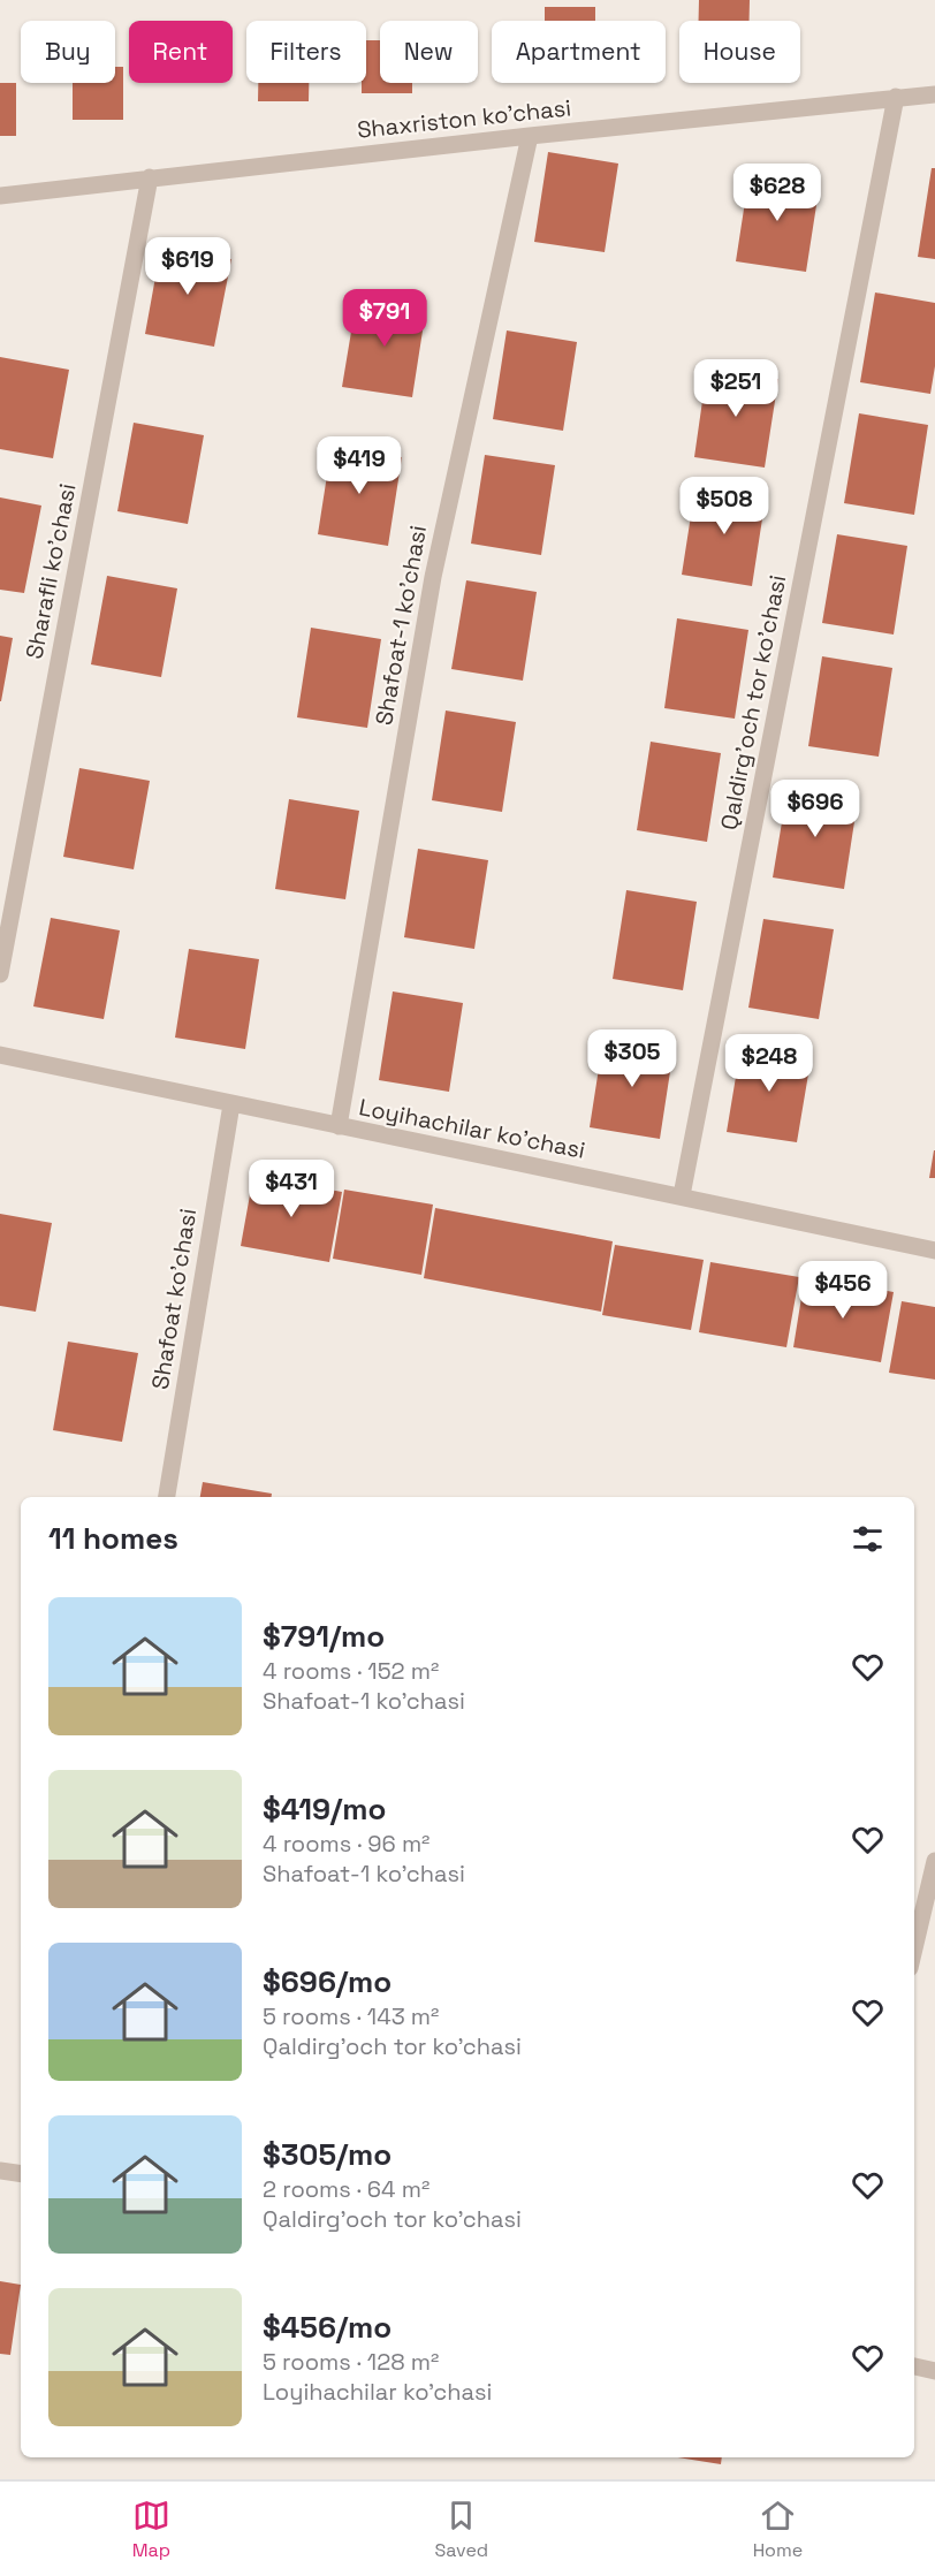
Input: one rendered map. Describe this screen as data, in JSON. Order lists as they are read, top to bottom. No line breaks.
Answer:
{"streets":{"street":["Shaxriston ko'chasi","Sharafli ko'chasi","Shafoat-1 ko'chasi","Qaldirg'och tor ko'chasi","Loyihachilar ko'chasi","Shafoat ko'chasi"]},"crossings":[["Shaxriston ko'chasi","Sharafli ko'chasi"],["Shaxriston ko'chasi","Shafoat-1 ko'chasi"],["Shaxriston ko'chasi","Qaldirg'och tor ko'chasi"],["Shafoat-1 ko'chasi","Loyihachilar ko'chasi"],["Qaldirg'och tor ko'chasi","Loyihachilar ko'chasi"],["Loyihachilar ko'chasi","Shafoat ko'chasi"]],"page":{"chip":["Buy","Rent","Filters","New","Apartment","House"],"price":["$628","$619","$791","$251","$419","$508","$696","$305","$248","$431","$456"],"heading":"11 homes","list":[{"name":"$791/mo","note":"4 rooms · 152 m² · Shafoat-1 ko'chasi"},{"name":"$419/mo","note":"4 rooms · 96 m² · Shafoat-1 ko'chasi"},{"name":"$696/mo","note":"5 rooms · 143 m² · Qaldirg'och tor ko'chasi"},{"name":"$305/mo","note":"2 rooms · 64 m² · Qaldirg'och tor ko'chasi"},{"name":"$456/mo","note":"5 rooms · 128 m² · Loyihachilar ko'chasi"}],"tabs":["Map","Saved","Home"]}}
